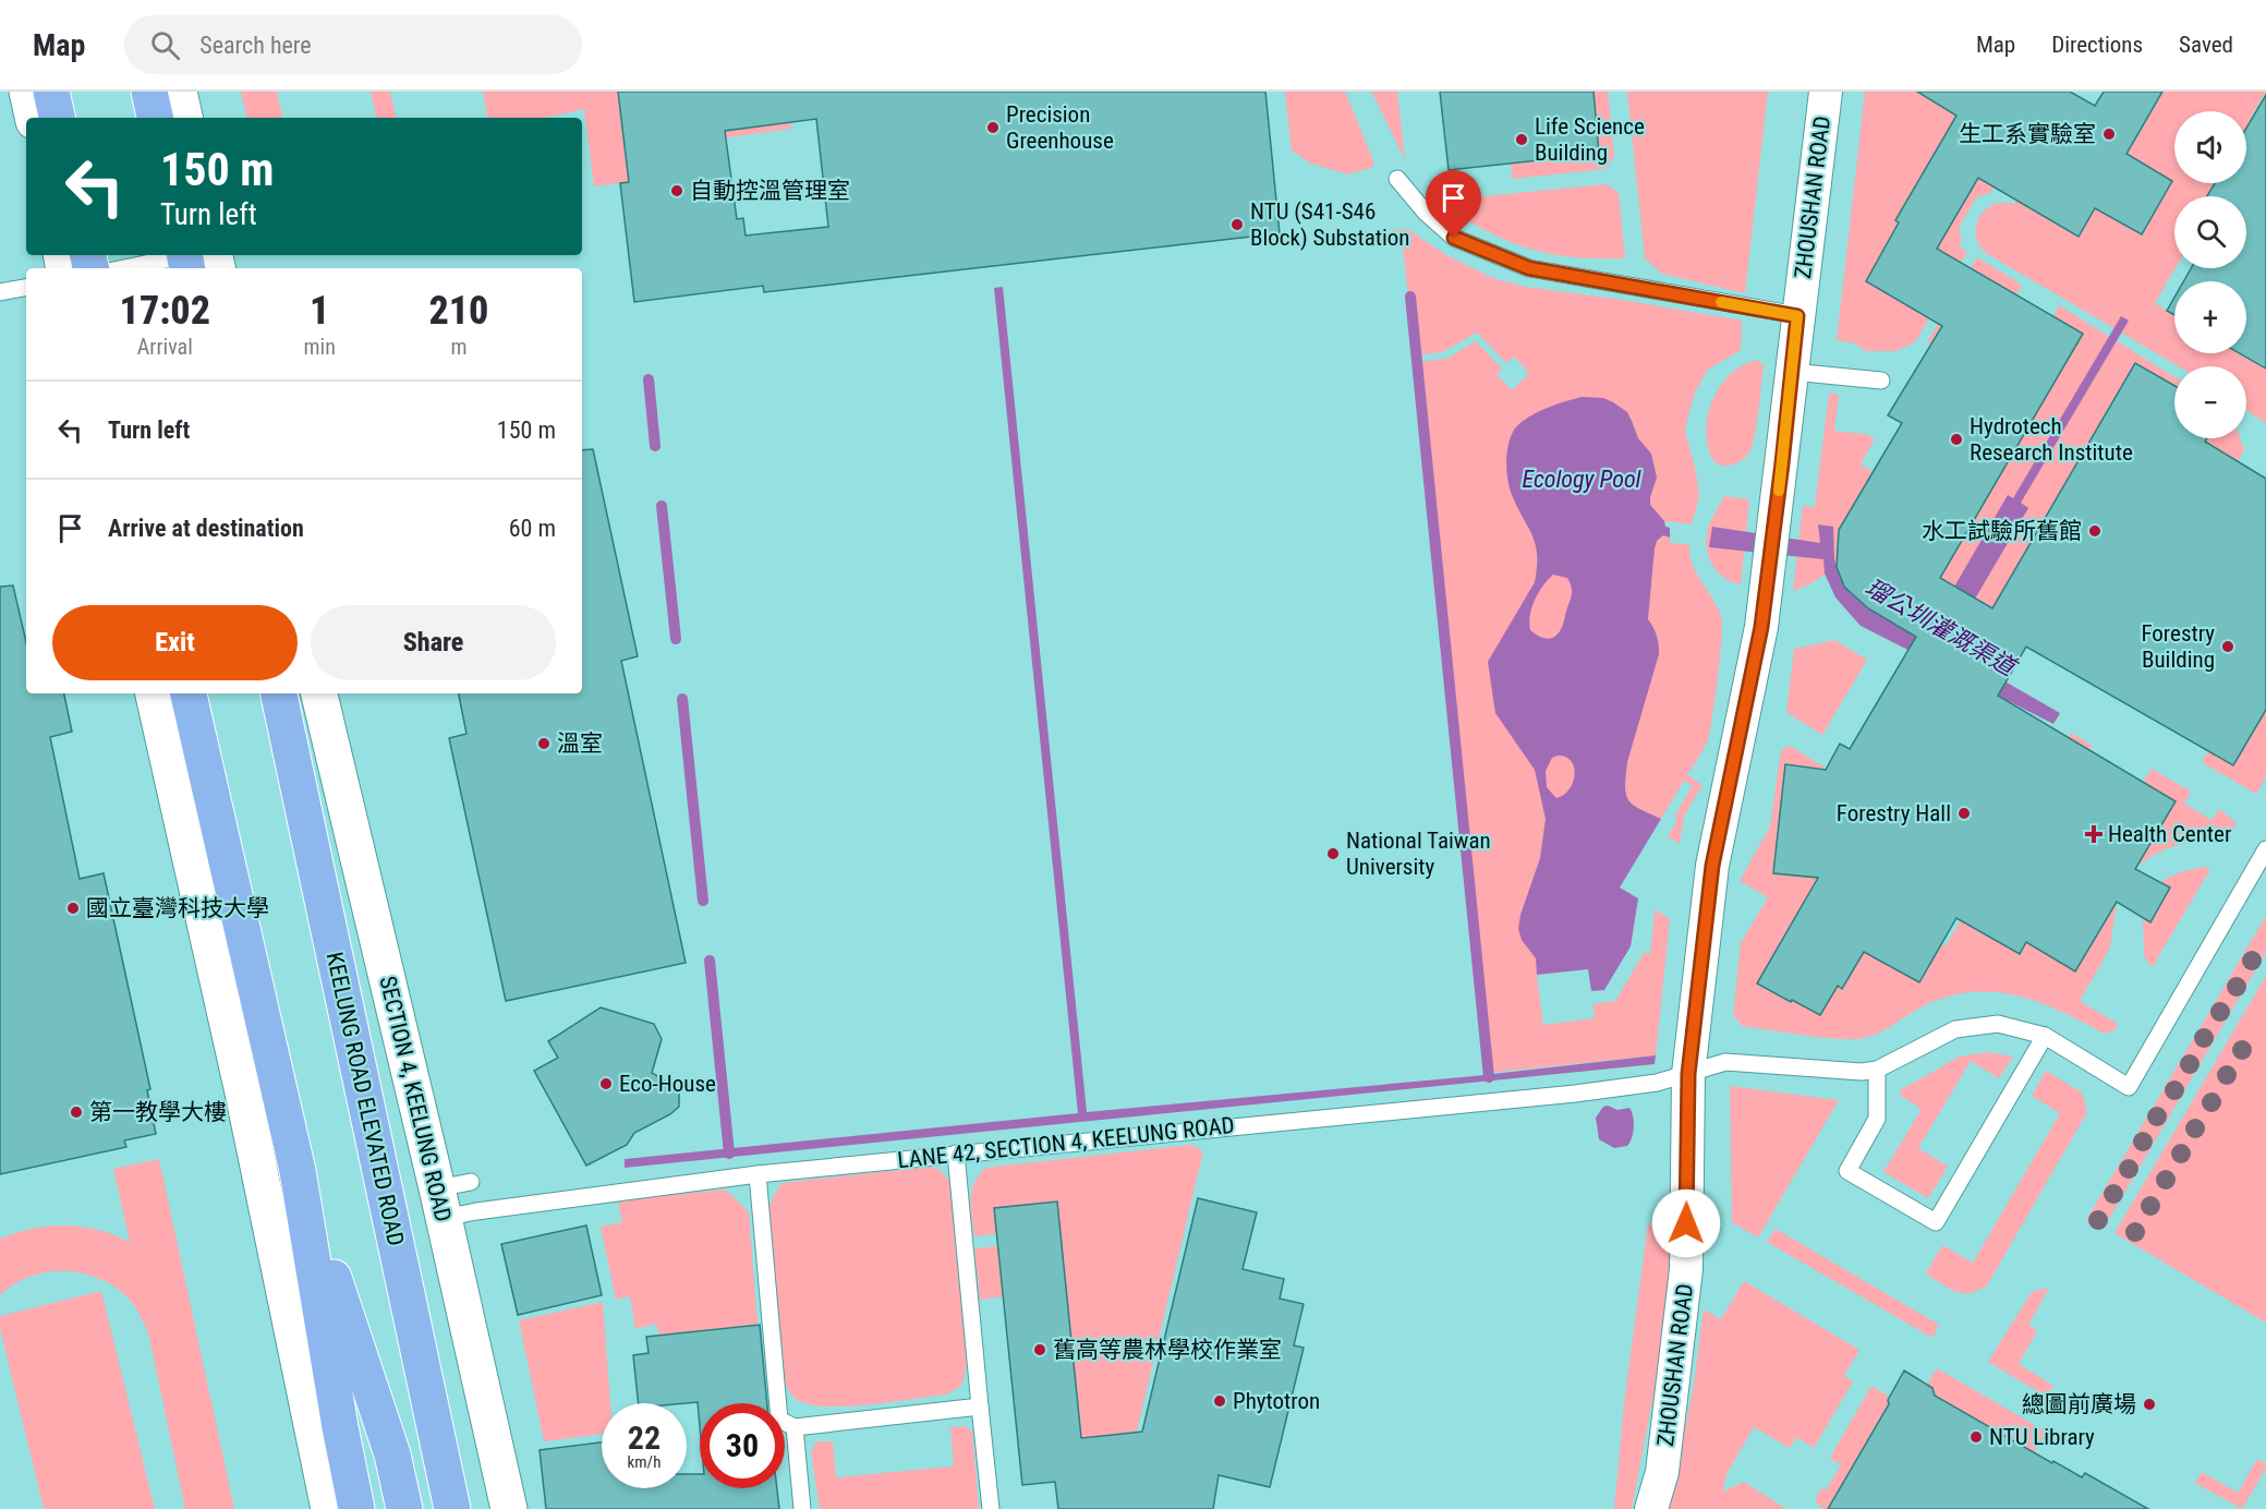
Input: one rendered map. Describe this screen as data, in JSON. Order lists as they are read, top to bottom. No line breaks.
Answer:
{"streets":{"highway":["KEELUNG ROAD ELEVATED ROAD"],"main road":["SECTION 4, KEELUNG ROAD"],"street":["ZHOUSHAN ROAD"],"lane":["LANE 42, SECTION 4, KEELUNG ROAD"]},"crossings":[["ZHOUSHAN ROAD","LANE 42, SECTION 4, KEELUNG ROAD"],["SECTION 4, KEELUNG ROAD","LANE 42, SECTION 4, KEELUNG ROAD"]],"water":["Ecology Pool","瑠公圳灌溉渠道"],"places":{"other":["Precision Greenhouse","生工系實驗室","Life Science Building","自動控溫管理室","NTU (S41-S46 Block) Substation","Hydrotech Research Institute","水工試驗所舊館","Forestry Building","溫室","Forestry Hall","National Taiwan University","國立臺灣科技大學","Eco-House","第一教學大樓","舊高等農林學校作業室","Phytotron","總圖前廣場","NTU Library"],"health":["Health Center"]},"page":{"header":"Map","search":"Search here","nav":["Map","Directions","Saved"],"map_buttons":["+","−"],"turn":["150 m","Turn left"],"eta":["17:02","Arrival","1","min","210","m"],"list":[{"name":"Turn left","value":"150 m"},{"name":"Arrive at destination","value":"60 m"}],"buttons":["Exit","Share"],"speed":"22 km/h","limit":"30"}}
